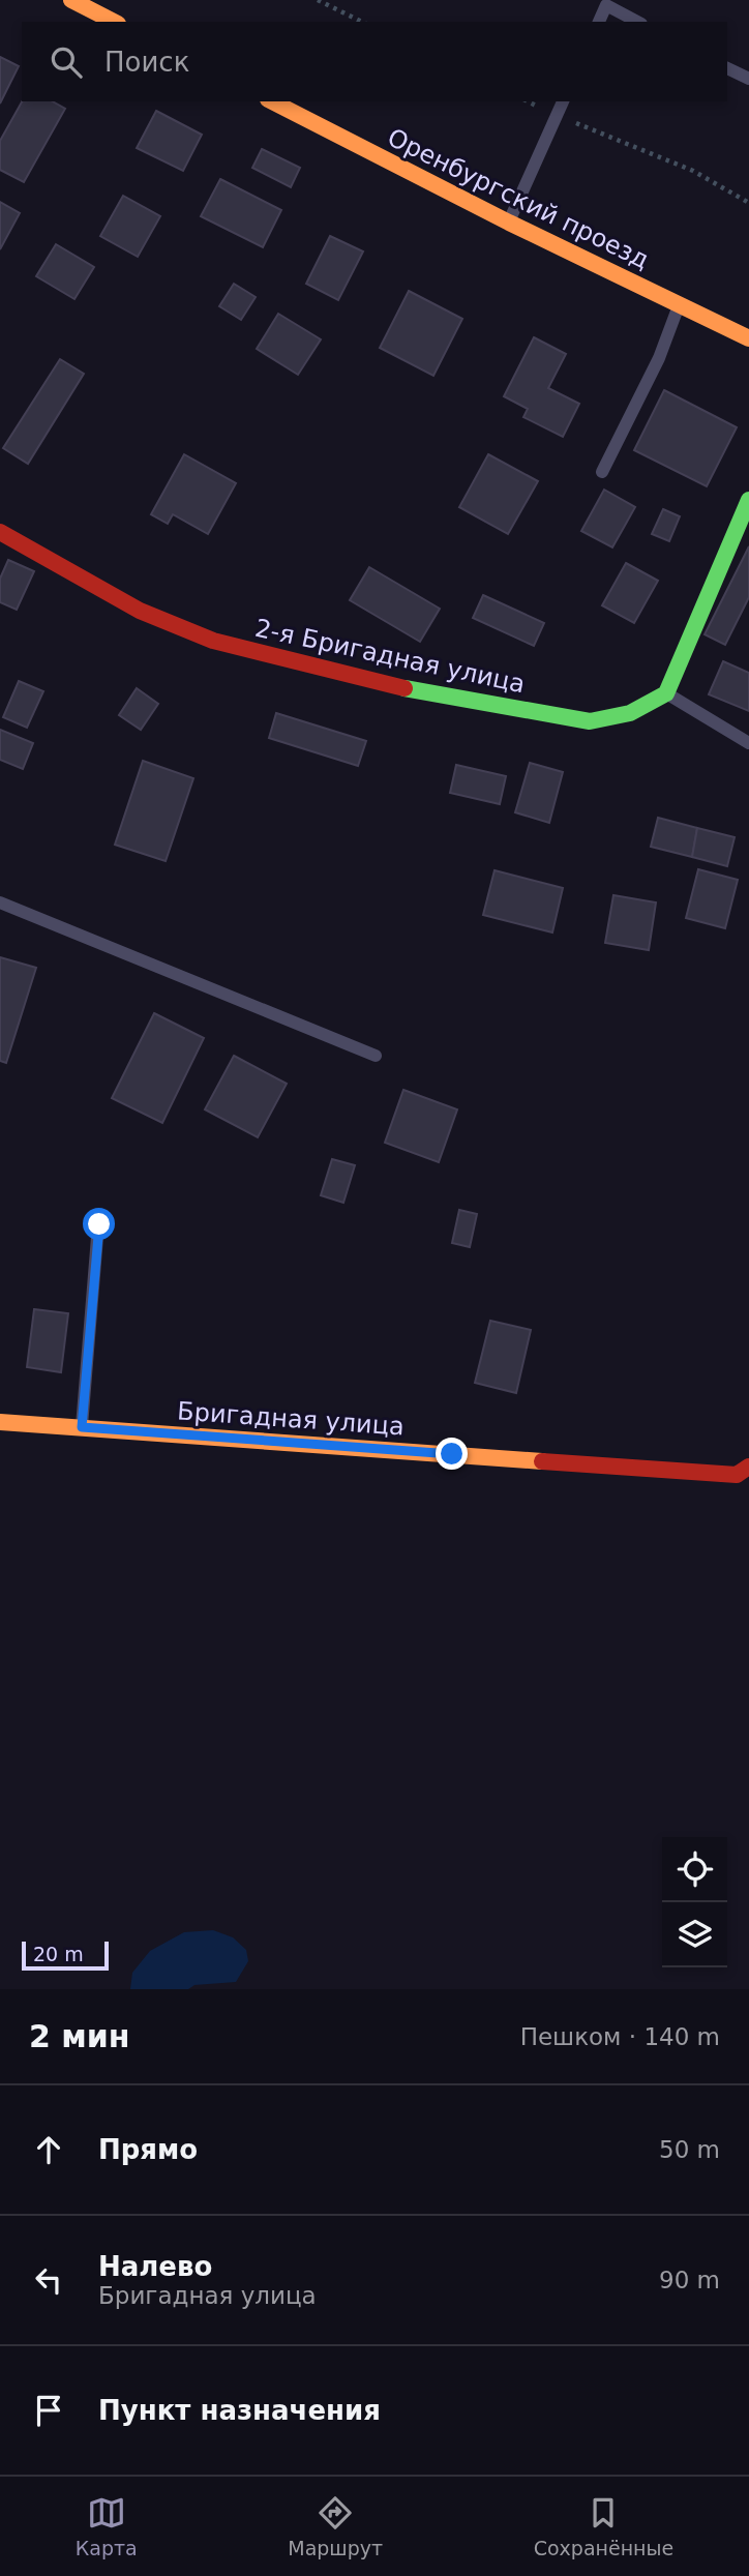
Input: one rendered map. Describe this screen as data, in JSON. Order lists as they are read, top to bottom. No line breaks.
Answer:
{"streets":{"street":["Оренбургский проезд","2-я Бригадная улица","Бригадная улица"]},"scale_bar":"20 m","page":{"search":"Поиск","scale":"20 m","heading":["2 мин","Пешком · 140 m"],"list":[["Прямо","50 m"],["Налево","Бригадная улица","90 m"],"Пункт назначения"],"nav":["Карта","Маршрут","Сохранённые"]}}
